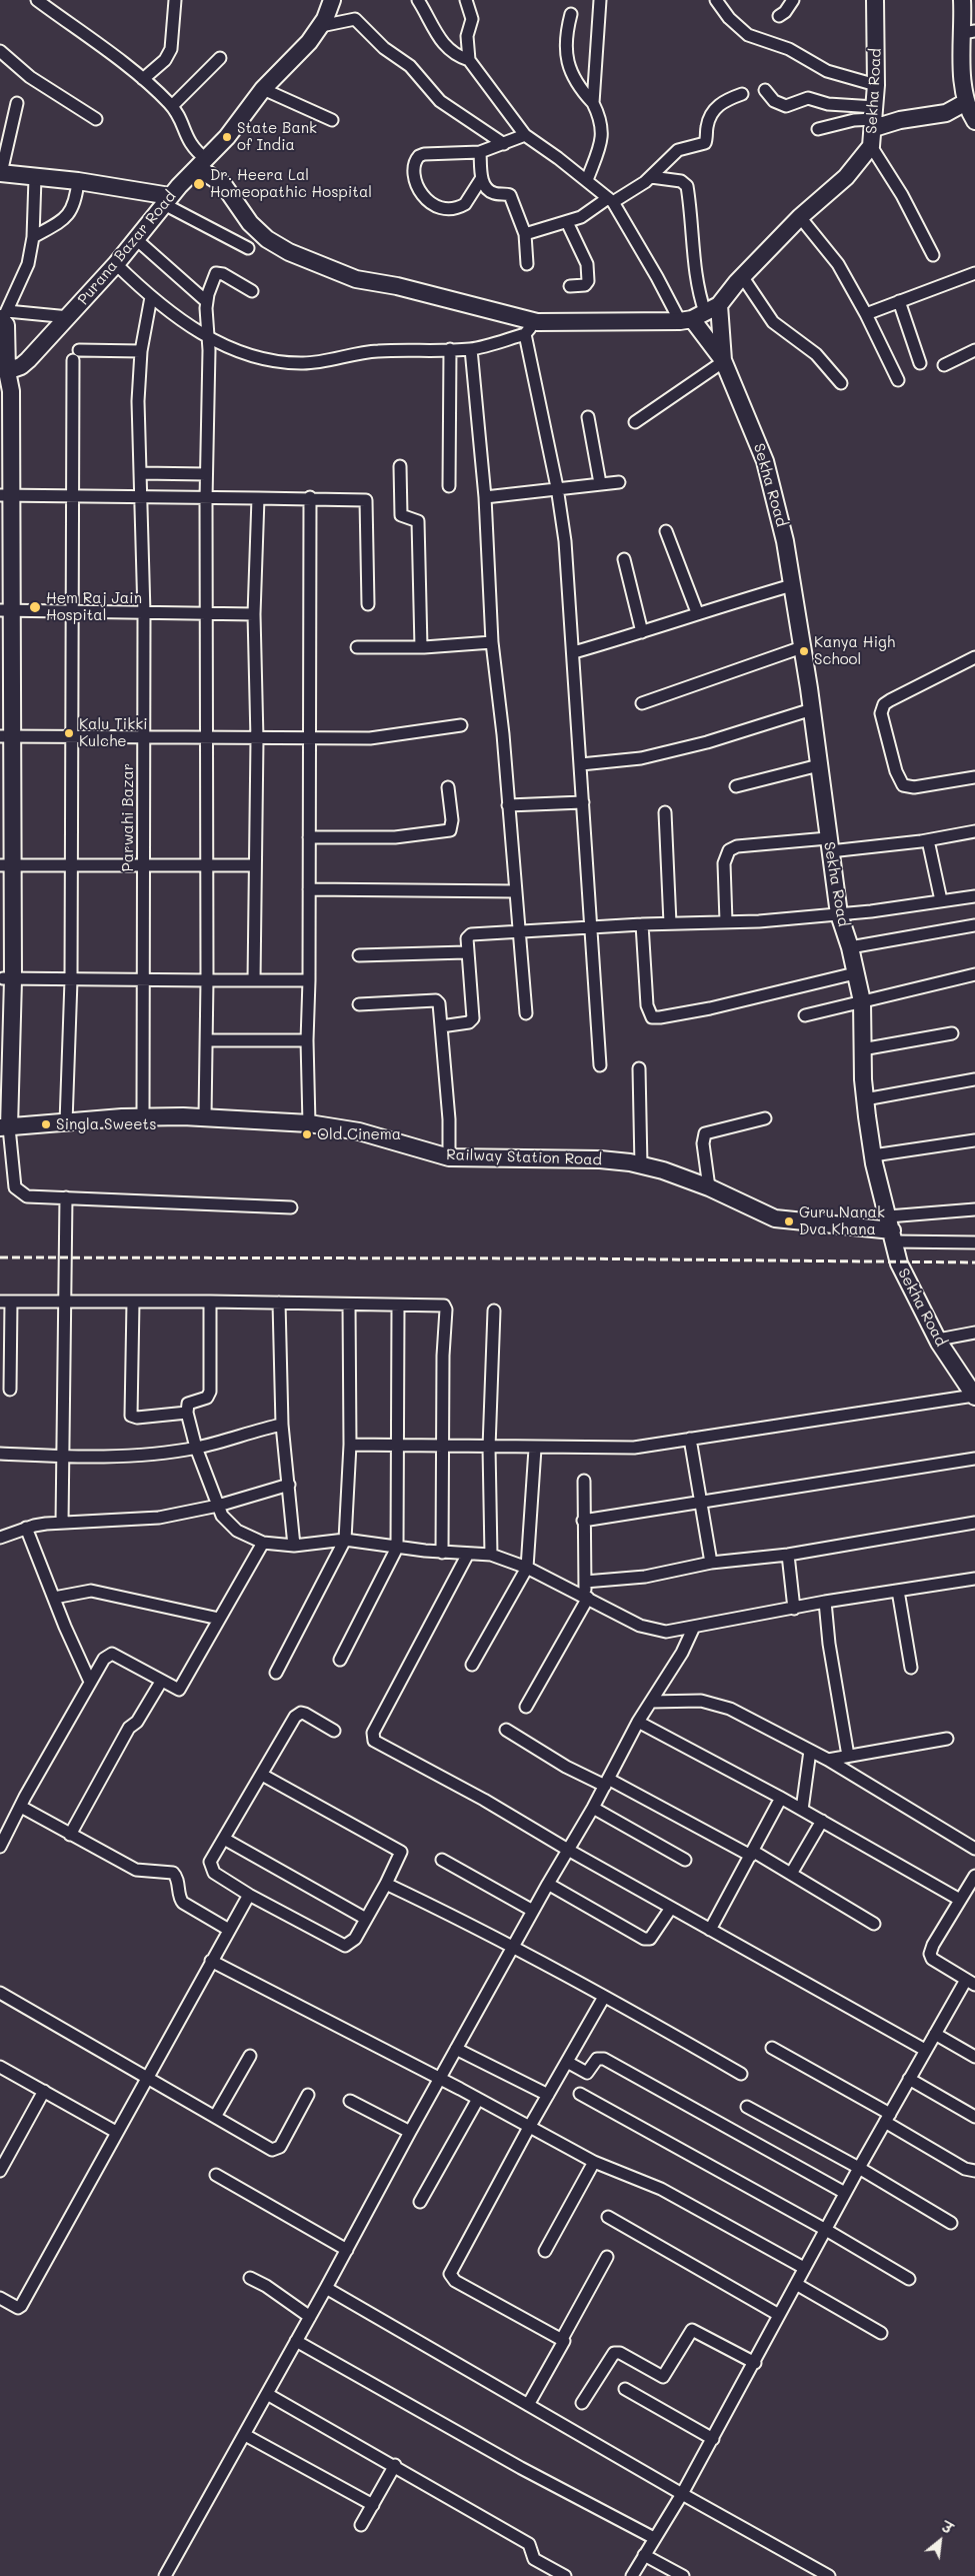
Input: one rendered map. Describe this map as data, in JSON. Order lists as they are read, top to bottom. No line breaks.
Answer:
{"streets":{"street":["Sekha Road","Purana Bazar Road","Parwahi Bazar","Railway Station Road"]},"crossings":[["Sekha Road","Railway Station Road"],["Parwahi Bazar","Railway Station Road"]],"places":["State Bank of India","Dr. Heera Lal Homeopathic Hospital","Hem Raj Jain Hospital","Kanya High School","Kalu Tikki Kulche","Singla Sweets","Old Cinema","Guru Nanak Dva Khana"],"north":"top right"}
